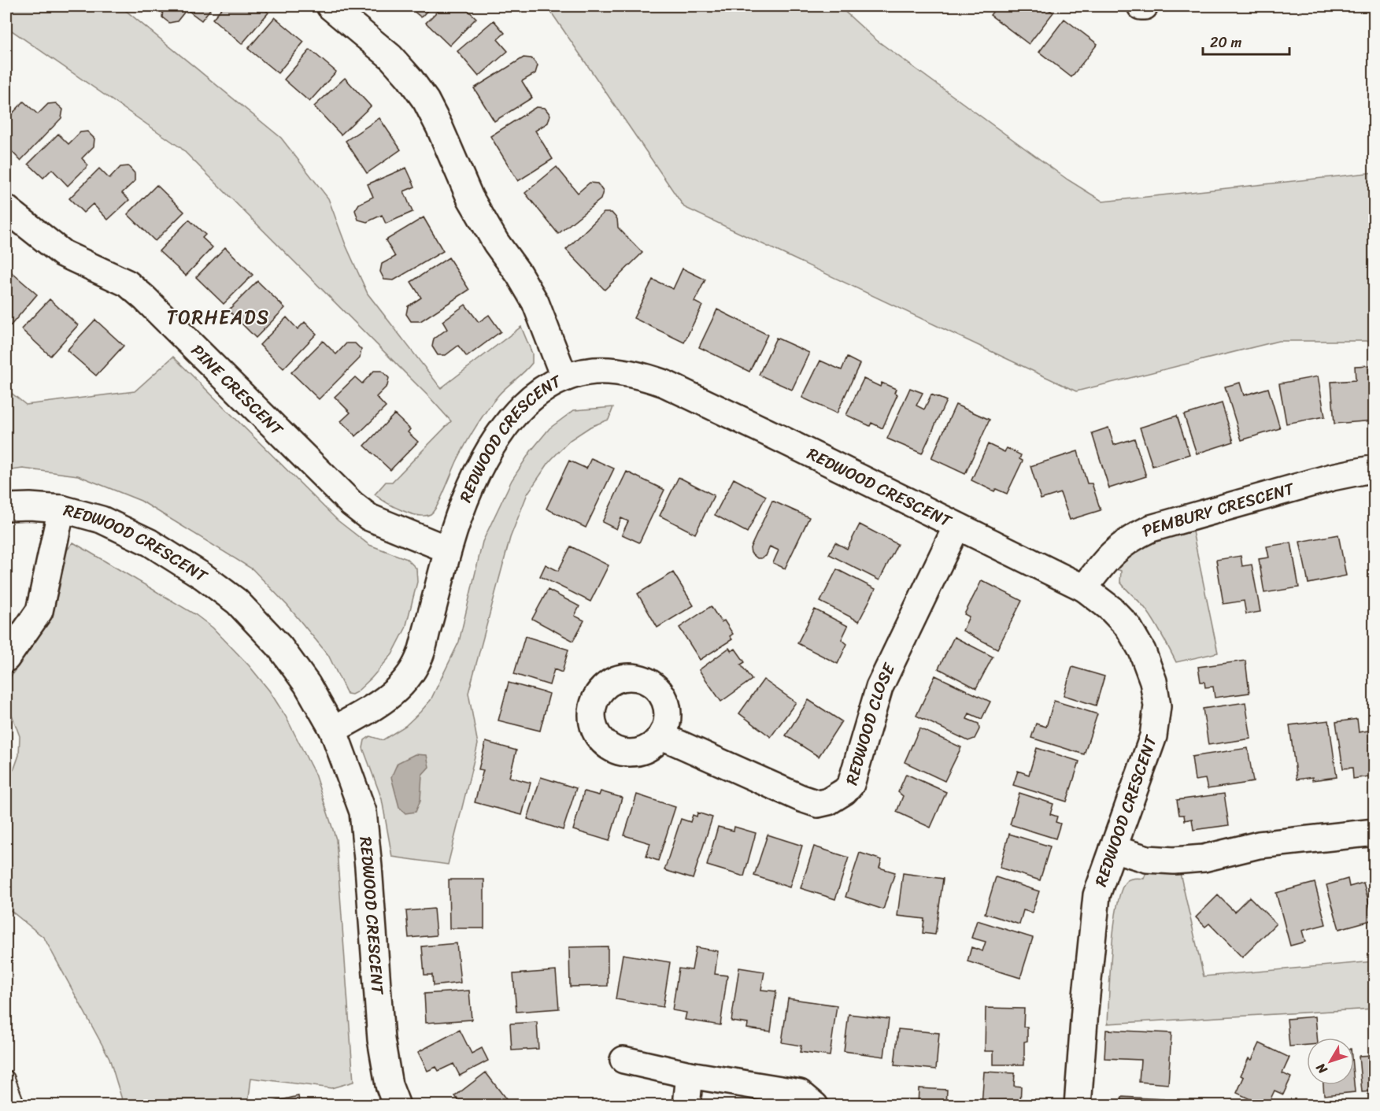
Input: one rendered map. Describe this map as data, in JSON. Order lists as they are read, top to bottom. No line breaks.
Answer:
{"streets":{"street":["PINE CRESCENT","REDWOOD CRESCENT","PEMBURY CRESCENT","REDWOOD CLOSE"]},"crossings":[["PINE CRESCENT","REDWOOD CRESCENT"],["REDWOOD CRESCENT","PEMBURY CRESCENT"],["REDWOOD CRESCENT","REDWOOD CLOSE"]],"districts":["TORHEADS"],"scale_bar":"20 m","north":"bottom left"}
